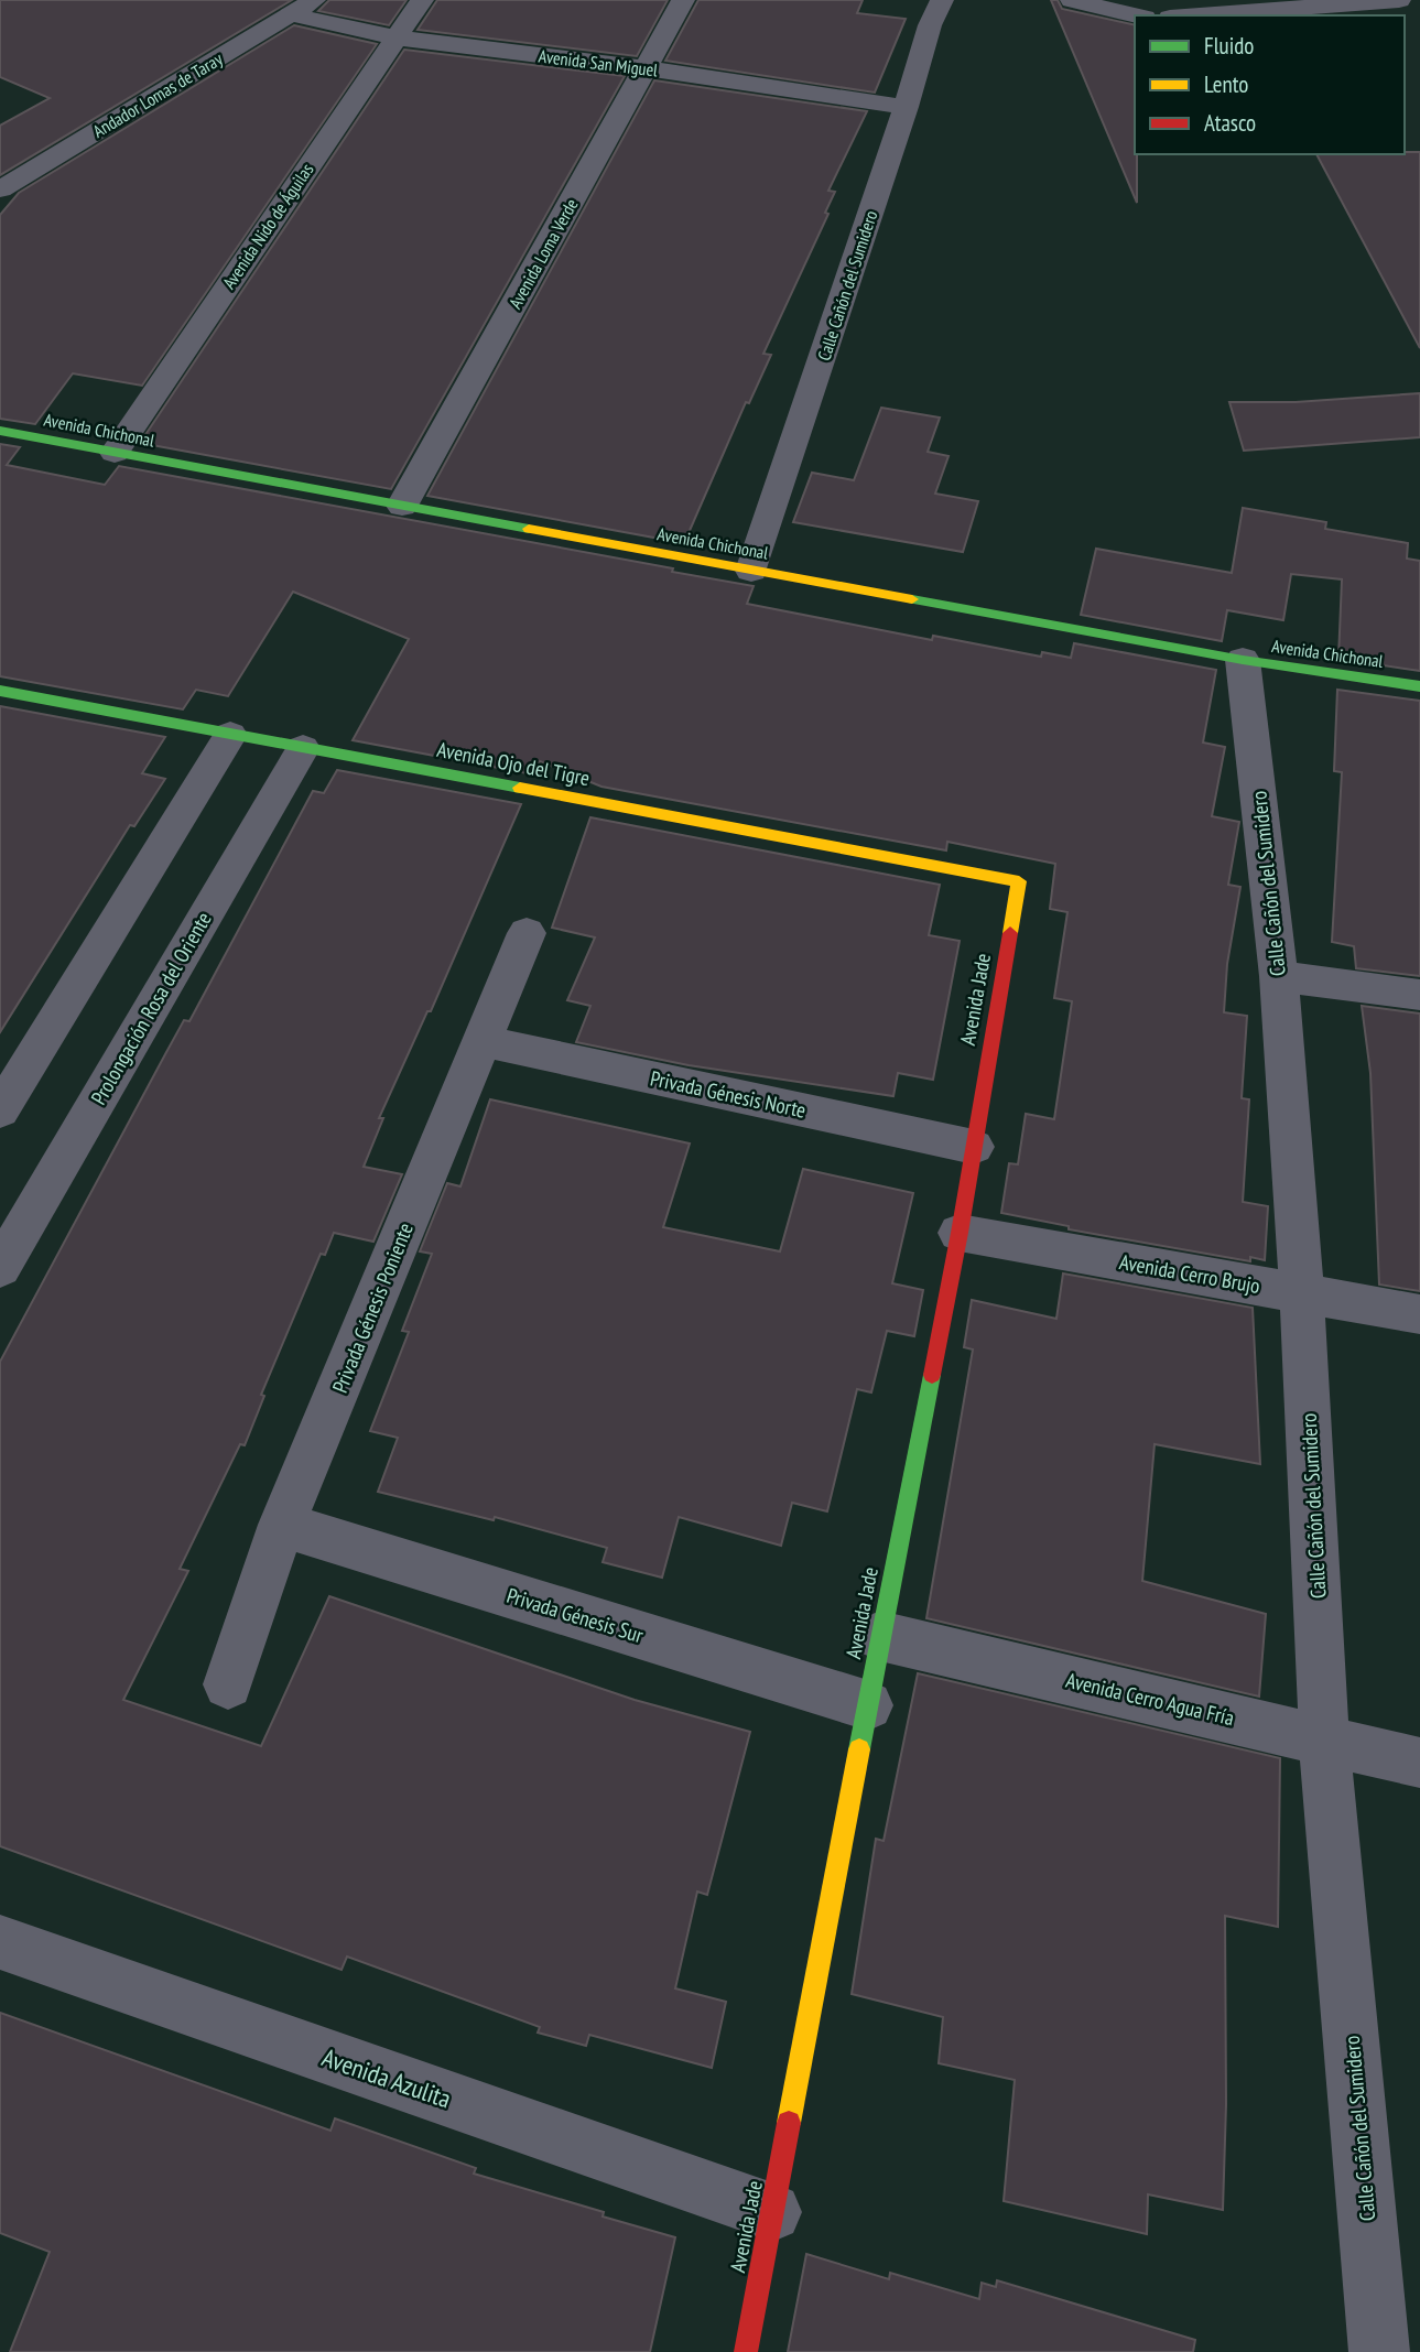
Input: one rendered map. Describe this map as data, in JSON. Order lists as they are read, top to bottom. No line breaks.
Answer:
{"streets":{"street":["Avenida San Miguel","Andador Lomas de Taray","Avenida Nido de Águilas","Avenida Loma Verde","Calle Cañón del Sumidero","Avenida Chichonal","Avenida Ojo del Tigre","Avenida Jade","Prolongación Rosa del Oriente","Privada Génesis Norte","Avenida Cerro Brujo","Privada Génesis Poniente","Privada Génesis Sur","Avenida Cerro Agua Fría","Avenida Azulita"]},"crossings":[["Avenida San Miguel","Andador Lomas de Taray"],["Avenida San Miguel","Avenida Nido de Águilas"],["Avenida San Miguel","Avenida Loma Verde"],["Avenida San Miguel","Calle Cañón del Sumidero"],["Avenida Nido de Águilas","Avenida Chichonal"],["Avenida Loma Verde","Avenida Chichonal"],["Calle Cañón del Sumidero","Avenida Chichonal"],["Calle Cañón del Sumidero","Avenida Cerro Brujo"],["Calle Cañón del Sumidero","Avenida Cerro Agua Fría"],["Avenida Ojo del Tigre","Avenida Jade"],["Avenida Ojo del Tigre","Prolongación Rosa del Oriente"],["Avenida Jade","Privada Génesis Norte"],["Avenida Jade","Avenida Cerro Brujo"],["Avenida Jade","Privada Génesis Sur"],["Avenida Jade","Avenida Cerro Agua Fría"],["Avenida Jade","Avenida Azulita"],["Privada Génesis Norte","Privada Génesis Poniente"],["Privada Génesis Poniente","Privada Génesis Sur"]],"legend":["Fluido","Lento","Atasco"]}
